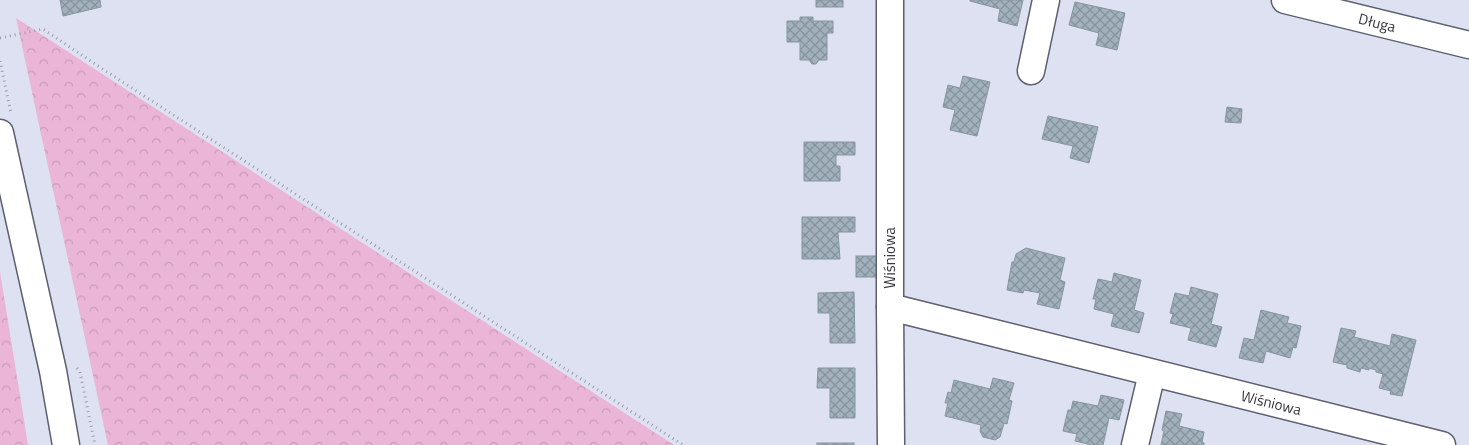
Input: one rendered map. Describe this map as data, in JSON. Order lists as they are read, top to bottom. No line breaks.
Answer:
{"streets":{"street":["Długa","Wiśniowa"]}}
